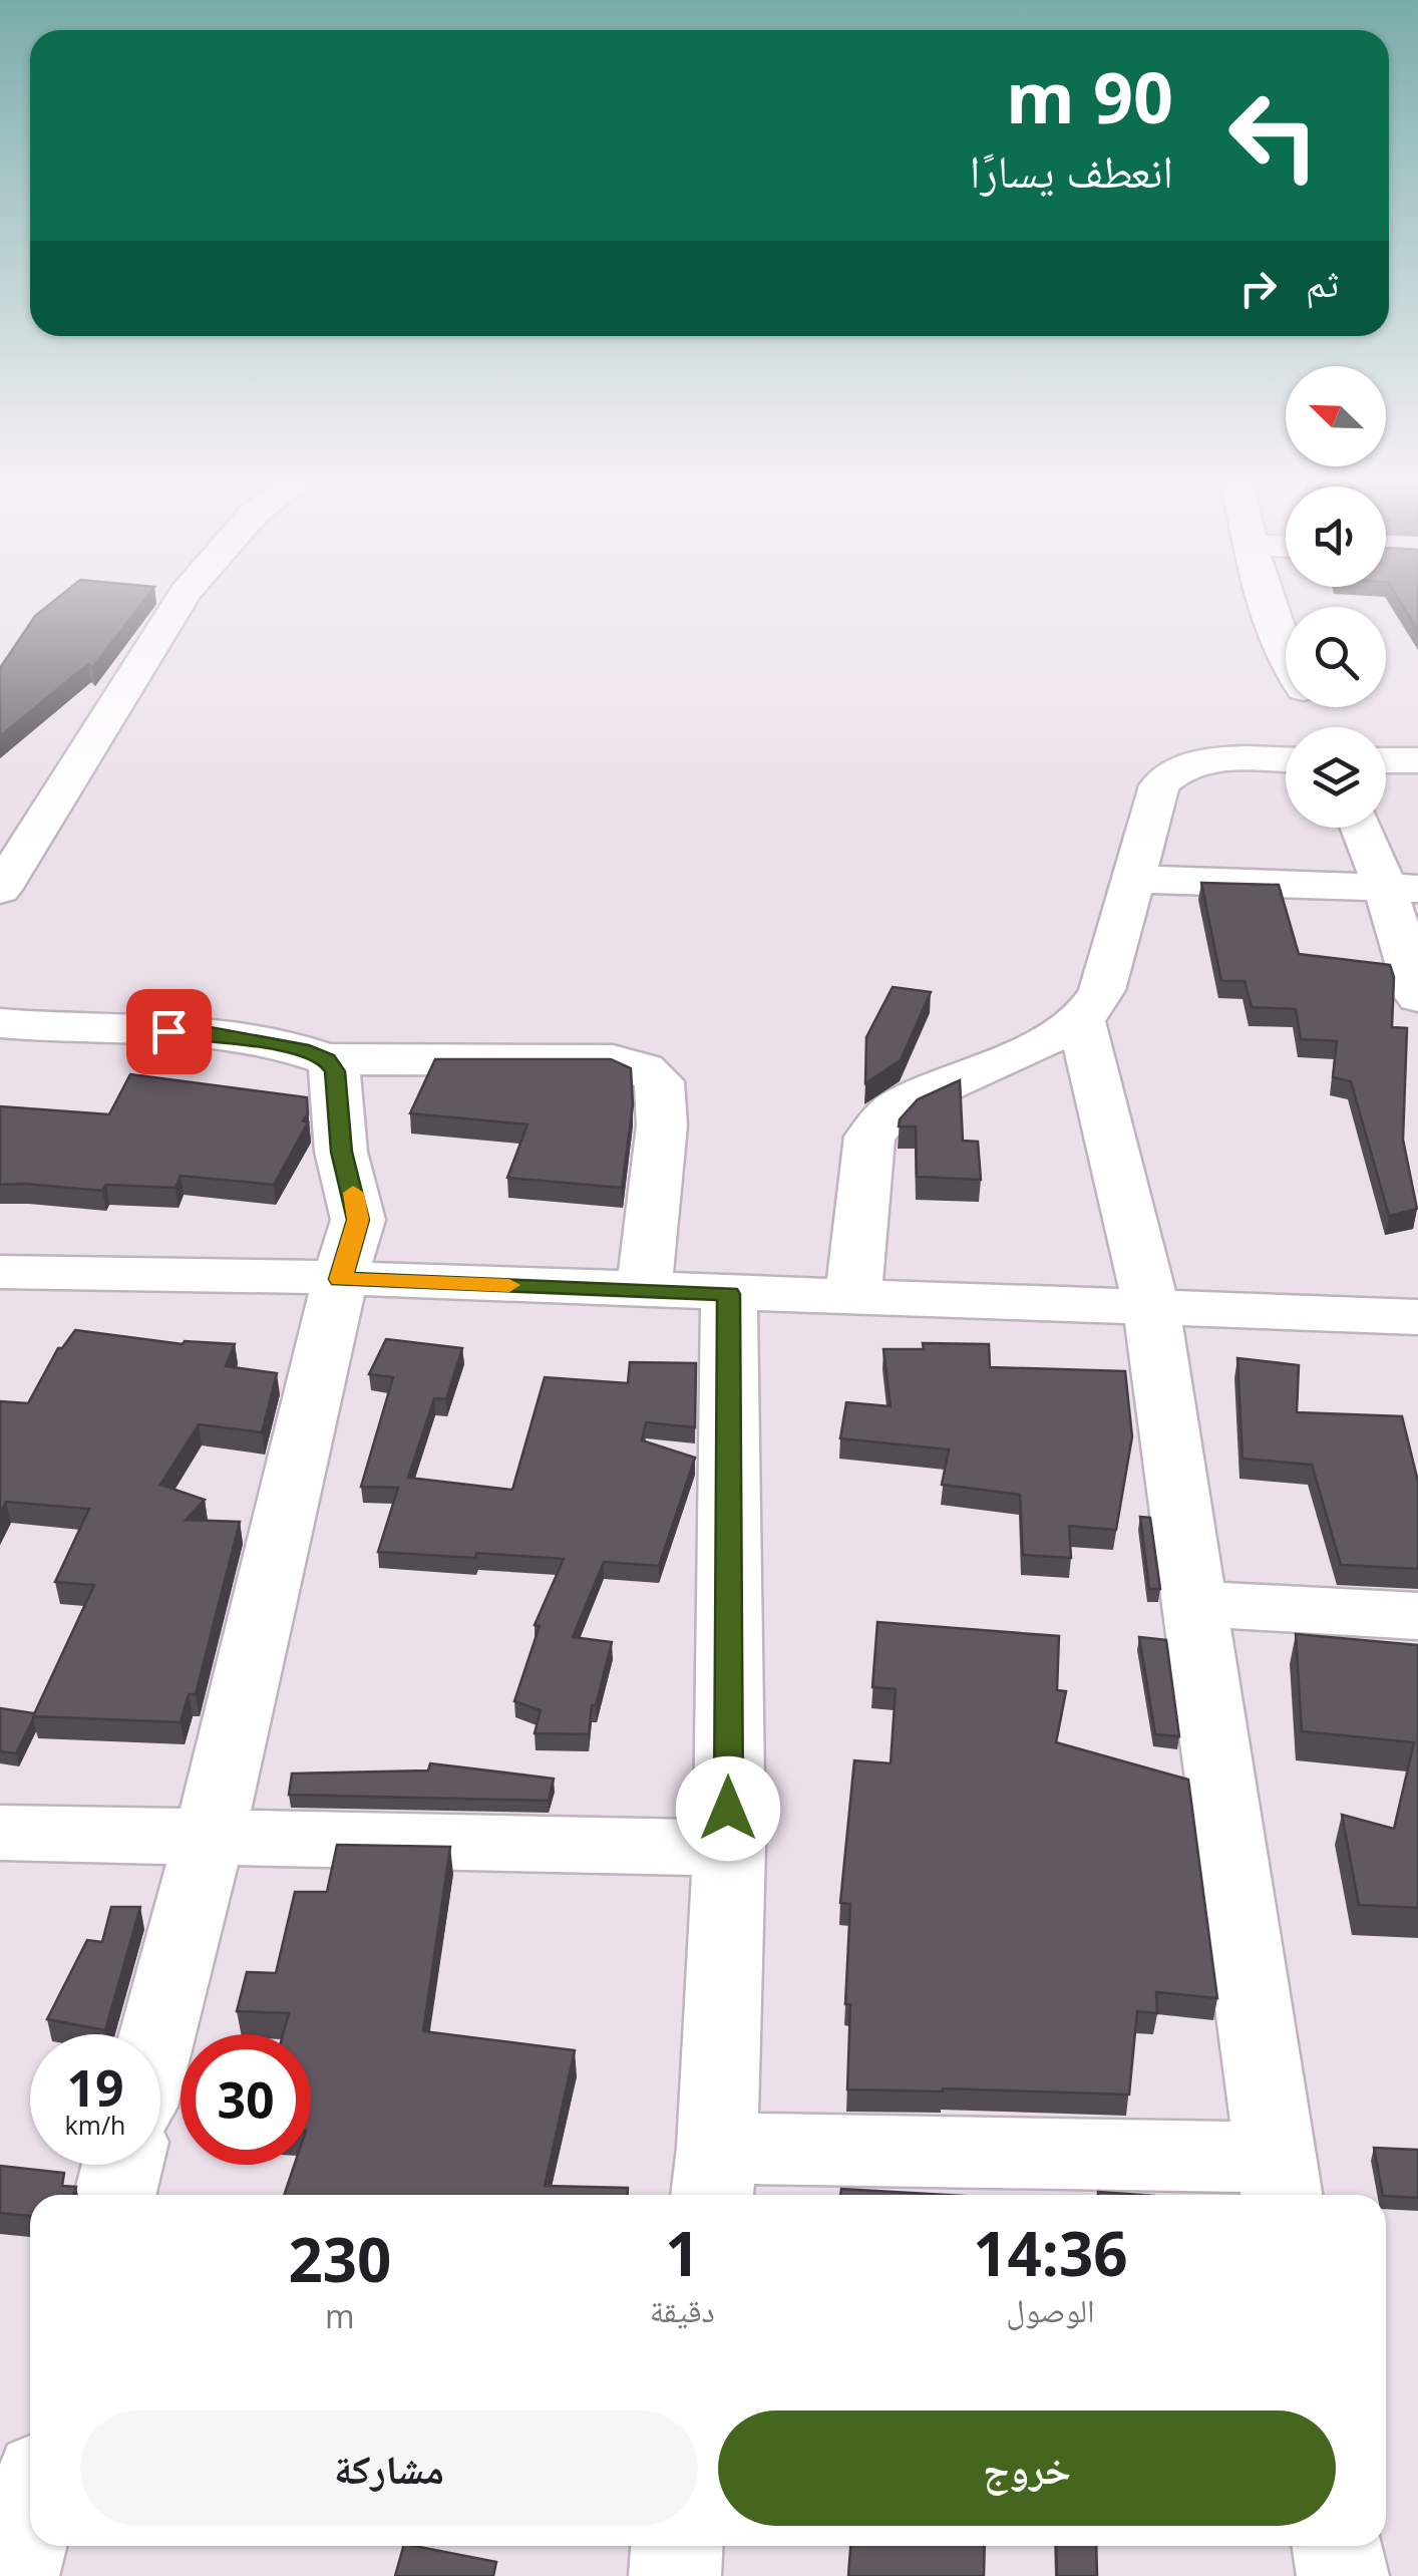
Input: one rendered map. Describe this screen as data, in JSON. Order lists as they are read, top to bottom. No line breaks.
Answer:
{"north":"top left","page":{"turn":["90 m","انعطف يسارًا"],"then":"ثم","speed":"19 km/h","limit":"30","eta":["14:36","الوصول","1","دقيقة","230","m"],"buttons":["خروج","مشاركة"]}}
